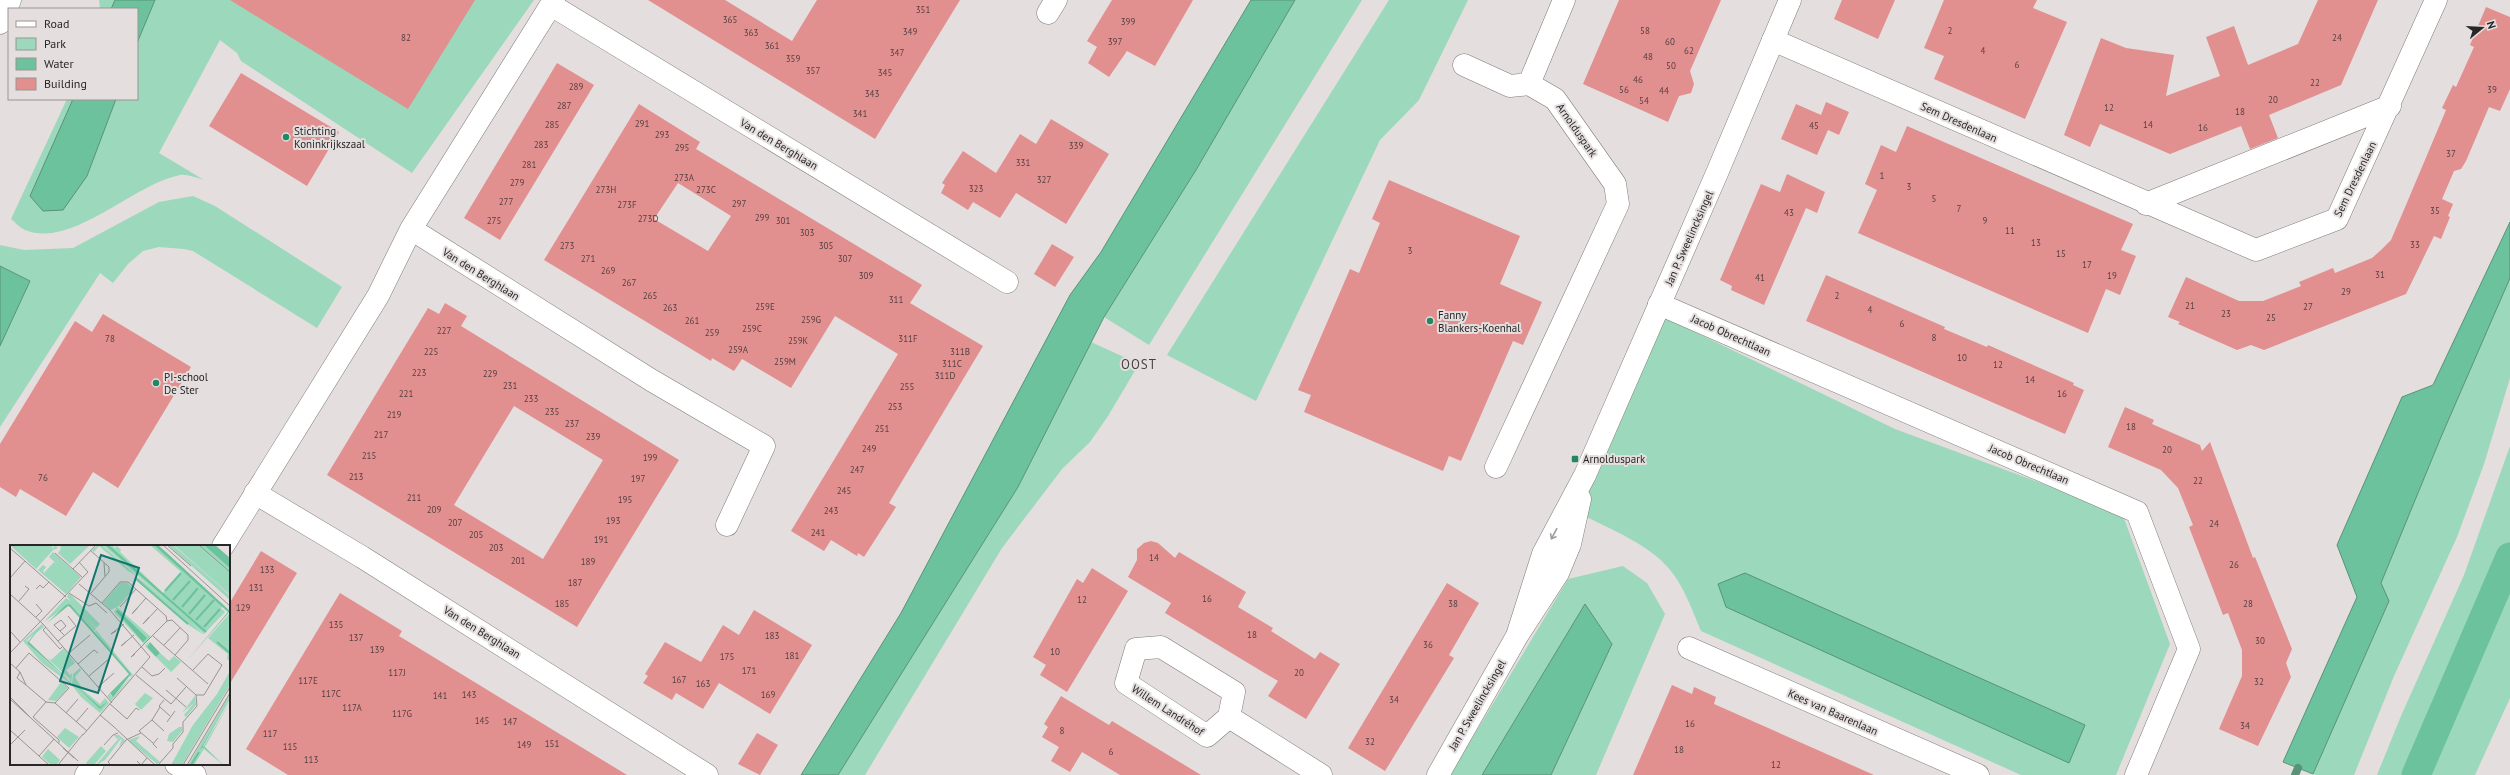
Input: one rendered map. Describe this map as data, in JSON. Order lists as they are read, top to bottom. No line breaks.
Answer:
{"streets":{"street":["Sem Dresdenlaan","Arnolduspark","Van den Berghlaan","Jan P. Sweelincksingel","Jacob Obrechtlaan","Willem Landréhof","Kees van Baarenlaan"]},"crossings":[["Sem Dresdenlaan","Jan P. Sweelincksingel"],["Jan P. Sweelincksingel","Jacob Obrechtlaan"]],"districts":["OOST"],"places":{"other":["Stichting Koninkrijkszaal","Fanny Blankers-Koenhal","PI-school De Ster"],"transit":["Arnolduspark"]},"house_numbers":["351","365","399","58","2","349","363","82","24","397","60","361","62","4","347","48","359","6","50","357","345","46","22","289","56","39","44","343","20","54","287","12","18","341","291","285","14","45","16","293","283","339","295","37","331","281","1","273A","327","279","3","323","273H","273C","5","277","297","273F","7","35","43","299","273D","275","301","9","11","303","13","33","273","305","3","15","271","307","17","269","31","309","19","41","267","29","265","2","311","21","259E","27","263","4","23","25","259G","261","6","259C","227","259","8","78","311F","259K","259A","225","311B","10","259M","311C","12","223","229","311D","14","231","255","221","16","233","253","235","219","237","18","251","217","239","249","20","215","199","247","213","76","197","22","245","211","195","209","243","193","207","24","241","205","191","203","14","201","189","26","133","187","131","16","12","185","38","28","129","135","18","183","137","30","36","139","10","181","175","171","117J","20","167","117E","32","163","117C","143","169","141","34","117A","117G","145","147","16","34","8","117","32","151","149","115","18","6","113","12"],"legend":["Road","Park","Water","Building"],"north":"right"}
